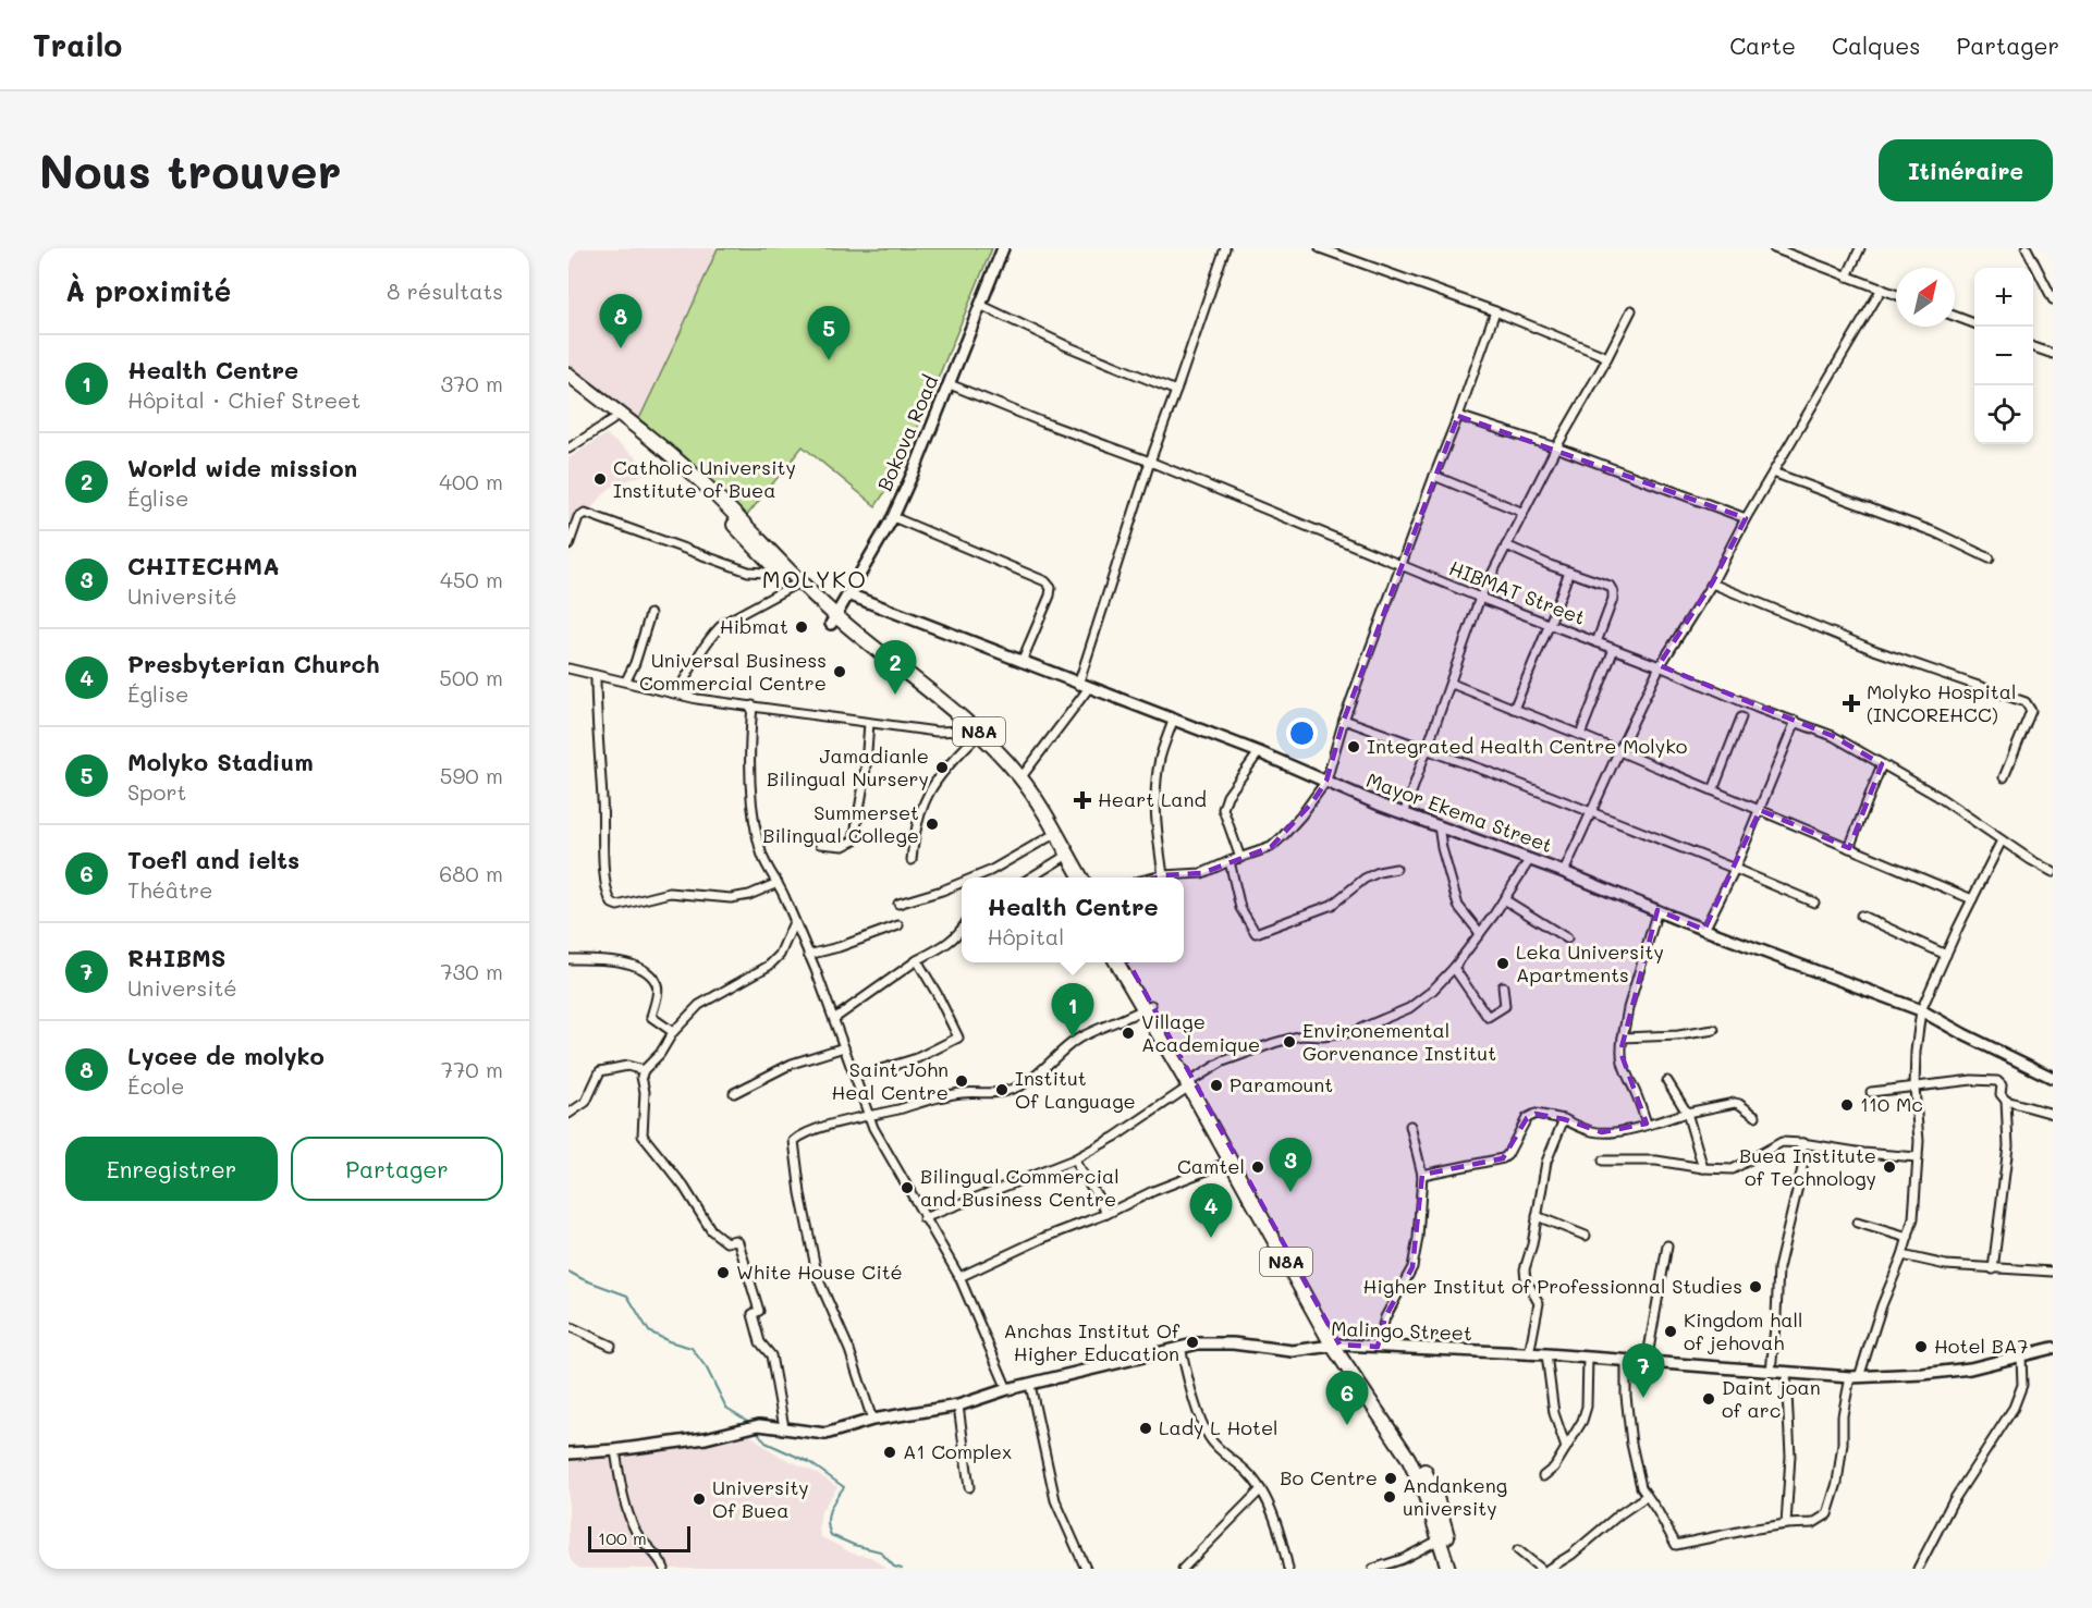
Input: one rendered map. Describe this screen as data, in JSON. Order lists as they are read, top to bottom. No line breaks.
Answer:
{"streets":{"highway":["N8A"],"street":["Bokova Road","HIBMAT Street","Mayor Ekema Street","Malingo Street"]},"crossings":[["Bokova Road","HIBMAT Street"],["Bokova Road","N8A"],["Bokova Road","Mayor Ekema Street"],["N8A","Malingo Street"]],"districts":["MOLYKO"],"places":{"other":["Catholic University Institute of Buea","Hibmat","Universal Business Commercial Centre","Integrated Health Centre Molyko","Jamadianle Bilingual Nursery","Summerset Bilingual College","Leka University Apartments","Village Academique","Environemental Gorvenance Institut","Saint John Heal Centre","Paramount","Institut Of Language","110 Mc","Camtel","Buea Institute of Technology","Bilingual Commercial and Business Centre","White House Cité","Higher Institut of Professionnal Studies","Kingdom hall of jehovah","Anchas Institut Of Higher Education","Hotel BA7","Daint joan of arc","Lady L Hotel","A1 Complex","Bo Centre","Andankeng university","University Of Buea"],"health":["Molyko Hospital (INCOREHCC)","Heart Land"]},"scale_bar":"100 m","north":"top right","page":{"header":"Trailo","nav":["Carte","Calques","Partager"],"buttons":["Itinéraire",["Enregistrer","Partager"]],"title":"Nous trouver","heading":["À proximité","8 résultats"],"map_buttons":["+","−"],"pins":["8","5","2","1","3","4","7","6"],"list":[{"mark":"1","name":"Health Centre","note":"Hôpital · Chief Street","value":"370 m"},{"mark":"2","name":"World wide mission","note":"Église","value":"400 m"},{"mark":"3","name":"CHITECHMA","note":"Université","value":"450 m"},{"mark":"4","name":"Presbyterian Church","note":"Église","value":"500 m"},{"mark":"5","name":"Molyko Stadium","note":"Sport","value":"590 m"},{"mark":"6","name":"Toefl and ielts","note":"Théâtre","value":"680 m"},{"mark":"7","name":"RHIBMS","note":"Université","value":"730 m"},{"mark":"8","name":"Lycee de molyko","note":"École","value":"770 m"}],"popup":["Health Centre","Hôpital"],"scale":"100 m"}}
